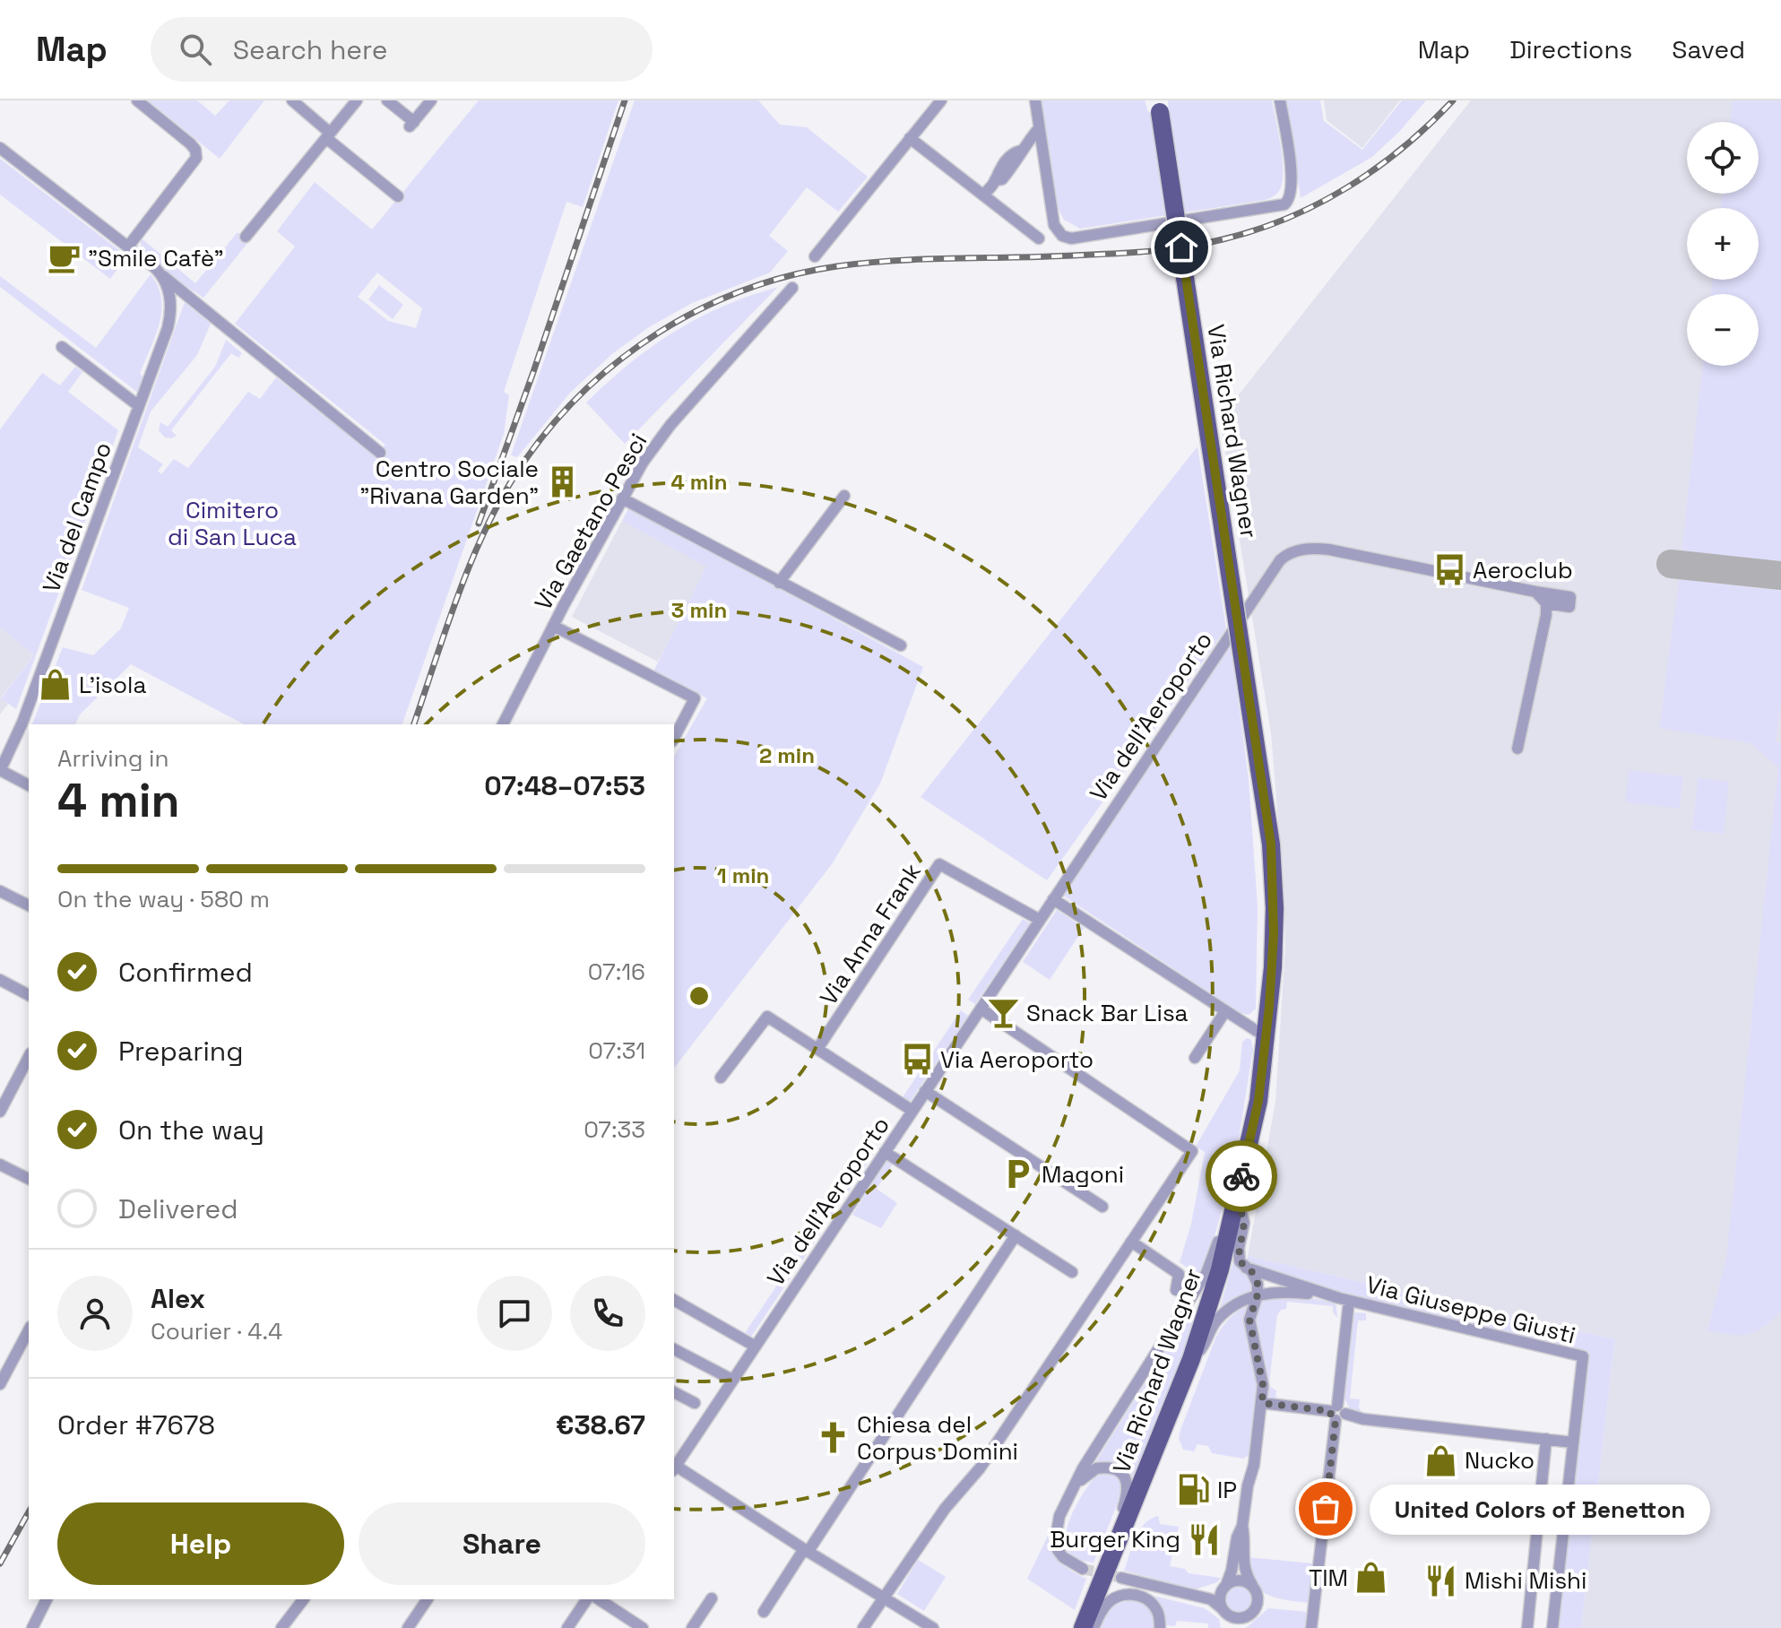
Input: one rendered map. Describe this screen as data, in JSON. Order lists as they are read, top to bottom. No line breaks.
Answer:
{"streets":{"main road":["Via Richard Wagner"],"street":["Via del Campo","Via Gaetano Pesci","Via dell'Aeroporto","Via Anna Frank","Via Giuseppe Giusti"]},"crossings":[["Via Richard Wagner","Via Giuseppe Giusti"],["Via dell'Aeroporto","Via Anna Frank"]],"parks":["Cimitero di San Luca"],"places":{"cafe":["\"Smile Cafè\""],"building":["Centro Sociale \"Rivana Garden\""],"bus stop":["Aeroclub","Via Aeroporto"],"shop":["L'isola","Nucko","TIM"],"bar":["Snack Bar Lisa"],"parking":["Magoni"],"church":["Chiesa del Corpus Domini"],"fuel station":["IP"],"other":["United Colors of Benetton"],"restaurant":["Burger King","Mishi Mishi"]},"page":{"header":"Map","search":"Search here","nav":["Map","Directions","Saved"],"map_buttons":["+","−"],"heading":["4 min","Arriving in","07:48–07:53"],"panel":["Alex","Courier · 4.4","Order #7678","€38.67"],"bar":"On the way · 580 m","list":[["Confirmed","07:16"],["Preparing","07:31"],["On the way","07:33"],"Delivered"],"bubble":"United Colors of Benetton","buttons":["Help","Share"]},"rings":["4 min","3 min","2 min","1 min"]}
